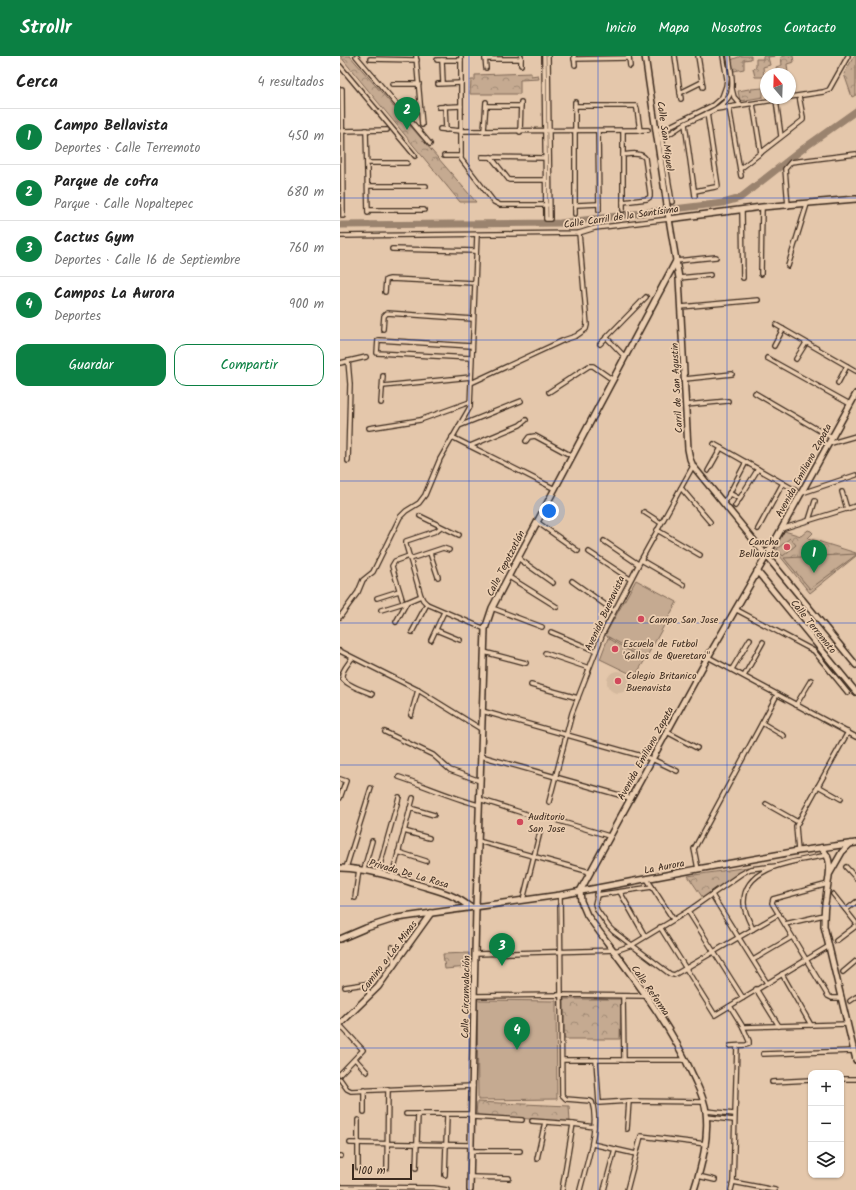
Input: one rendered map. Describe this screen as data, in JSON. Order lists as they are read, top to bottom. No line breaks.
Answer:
{"streets":{"street":["Calle San Miguel","Calle Carril de la Santísima","Carril de San Agustin","Avenida Emiliano Zapata","Calle Tepotzotlán","Avenida Buenavista","Calle Terremoto","La Aurora","Privada De La Rosa","Camino a Las Minas","Calle Reforma","Calle Circunvalación"]},"crossings":[["Calle San Miguel","Calle Carril de la Santísima"],["Carril de San Agustin","Avenida Buenavista"],["Carril de San Agustin","Calle Terremoto"],["Avenida Emiliano Zapata","Calle Terremoto"],["Avenida Emiliano Zapata","La Aurora"],["Avenida Emiliano Zapata","Calle Reforma"],["Calle Tepotzotlán","La Aurora"],["Calle Tepotzotlán","Privada De La Rosa"],["Calle Tepotzotlán","Calle Circunvalación"],["Avenida Buenavista","Calle Terremoto"],["La Aurora","Privada De La Rosa"],["La Aurora","Camino a Las Minas"],["La Aurora","Calle Reforma"],["La Aurora","Calle Circunvalación"],["Privada De La Rosa","Calle Circunvalación"]],"places":["Cancha Bellavista","Campo San Jose","Escuela de Futbol 'Gallos de Queretaro\"","Colegio Britanico Buenavista","Auditorio San Jose"],"scale_bar":"100 m","north":"top","page":{"header":"Strollr","nav":["Inicio","Mapa","Nosotros","Contacto"],"heading":["Cerca","4 resultados"],"pins":["2","1","3","4"],"list":[{"mark":"1","name":"Campo Bellavista","note":"Deportes · Calle Terremoto","value":"450 m"},{"mark":"2","name":"Parque de cofra","note":"Parque · Calle Nopaltepec","value":"680 m"},{"mark":"3","name":"Cactus Gym","note":"Deportes · Calle 16 de Septiembre","value":"760 m"},{"mark":"4","name":"Campos La Aurora","note":"Deportes","value":"900 m"}],"buttons":["Guardar","Compartir"],"map_buttons":["+","−"],"scale":"100 m"}}
